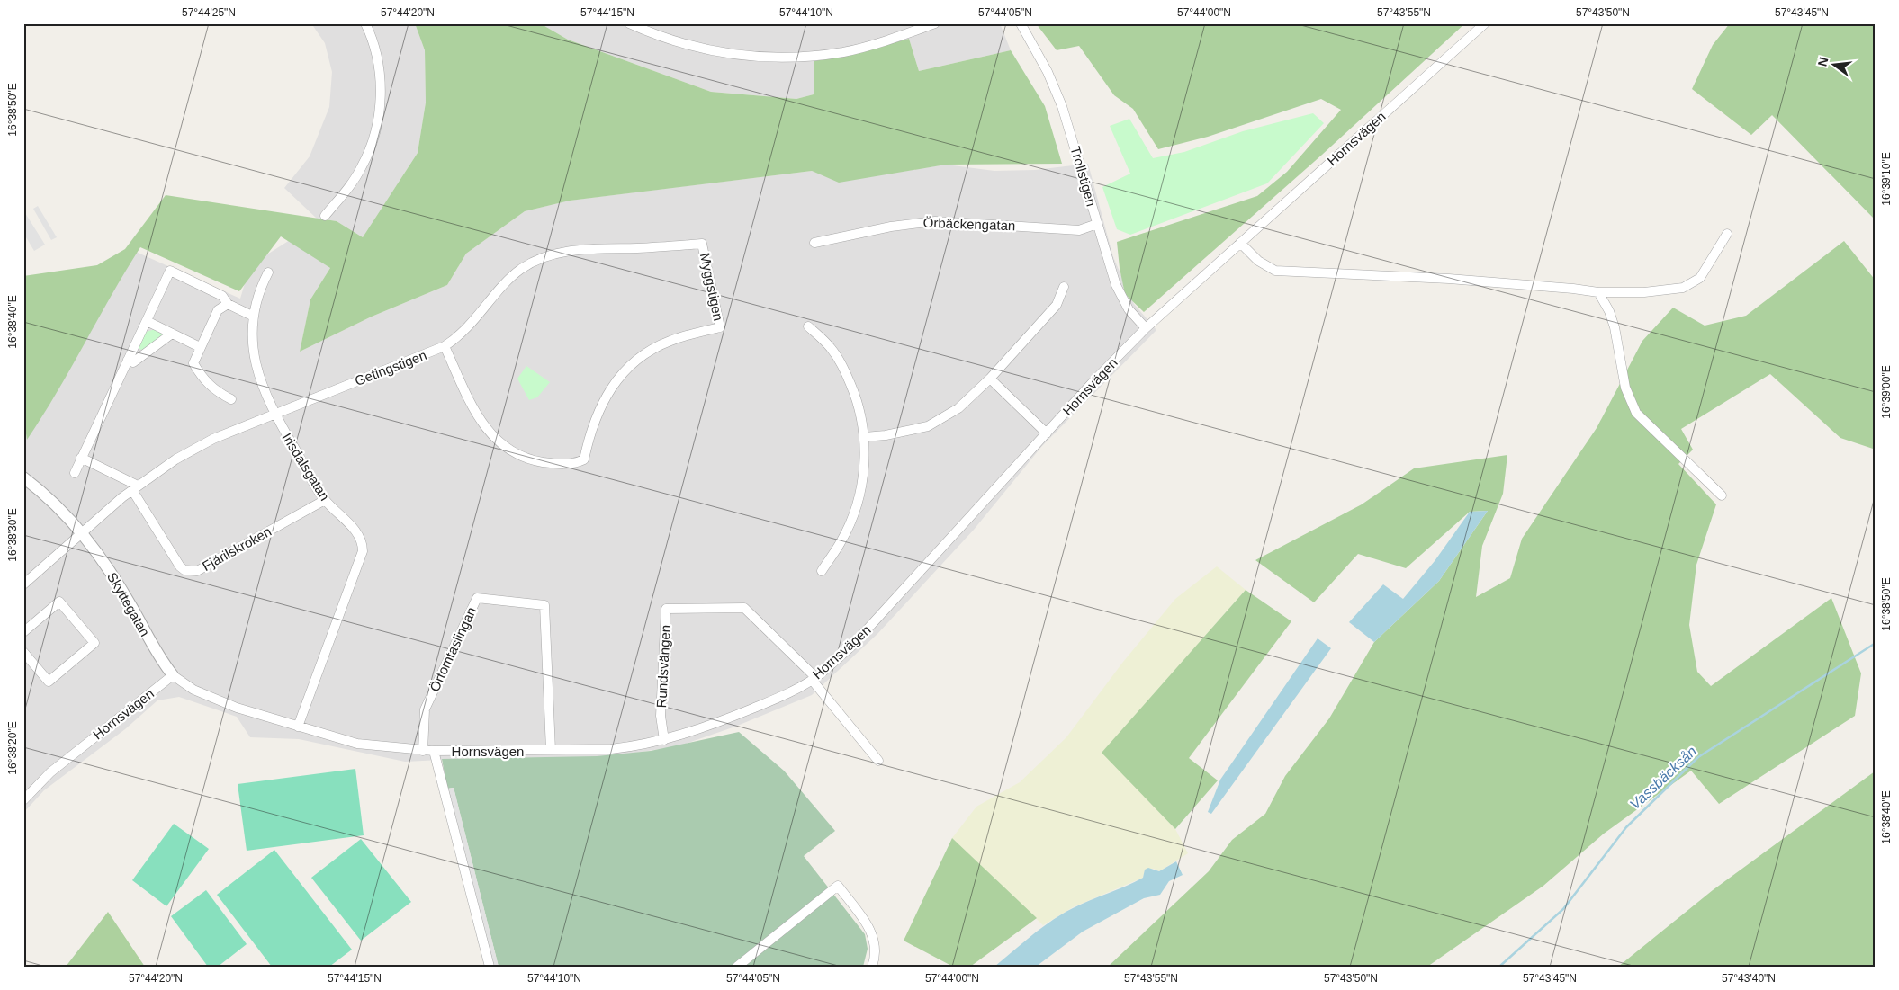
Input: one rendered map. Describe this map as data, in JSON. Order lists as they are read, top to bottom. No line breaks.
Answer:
{"streets":{"street":["Hornsvägen","Trollstigen","Örbäckengatan","Myggstigen","Getingstigen","Irisdalsgatan","Fjärilskroken","Skyttegatan","Örtomtaslingan","Rundsvängen"]},"crossings":[["Hornsvägen","Trollstigen"],["Hornsvägen","Irisdalsgatan"],["Hornsvägen","Skyttegatan"],["Hornsvägen","Örtomtaslingan"],["Hornsvägen","Rundsvängen"],["Trollstigen","Örbäckengatan"],["Myggstigen","Getingstigen"],["Getingstigen","Irisdalsgatan"],["Getingstigen","Fjärilskroken"],["Getingstigen","Skyttegatan"],["Irisdalsgatan","Fjärilskroken"]],"water":["Vassbäcksån"],"north":"left","coordinates":["57°44'25\"N","57°44'20\"N","57°44'15\"N","57°44'10\"N","57°44'05\"N","57°44'00\"N","57°43'55\"N","57°43'50\"N","57°43'45\"N","16°38'50\"E","16°39'10\"E","16°38'40\"E","16°39'00\"E","16°38'30\"E","16°38'20\"E","57°43'40\"N"]}
